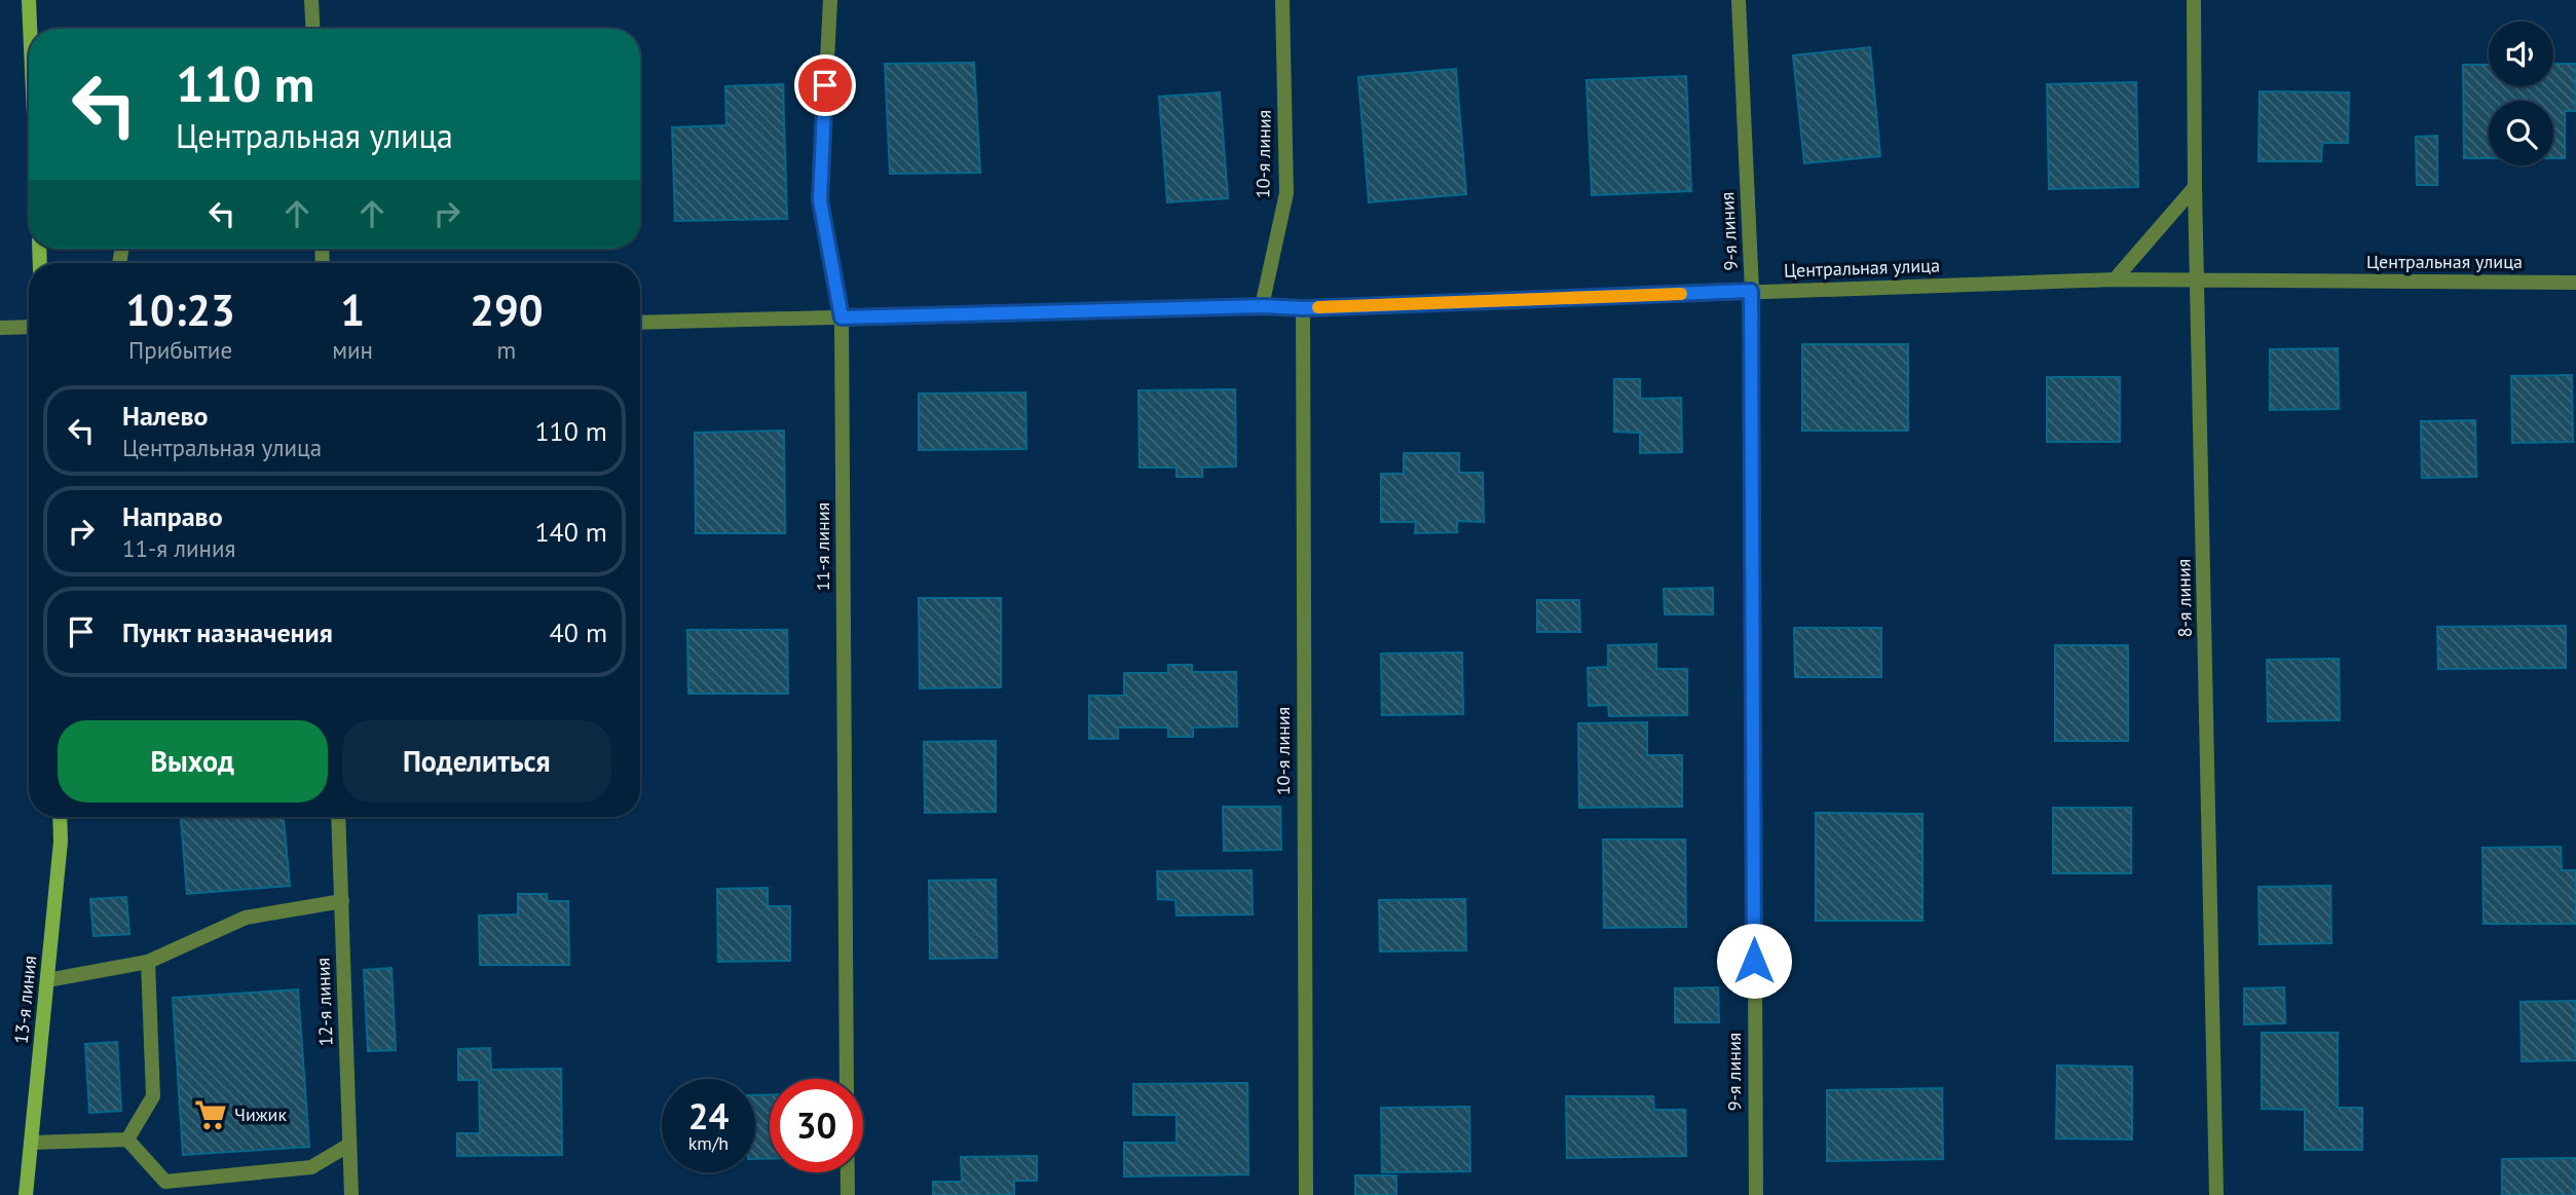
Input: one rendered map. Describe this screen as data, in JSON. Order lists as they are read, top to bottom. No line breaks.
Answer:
{"streets":{"street":["10-я линия","9-я линия","Центральная улица","11-я линия","8-я линия","13-я линия","12-я линия"]},"crossings":[["10-я линия","Центральная улица"],["9-я линия","Центральная улица"],["Центральная улица","11-я линия"],["Центральная улица","8-я линия"]],"places":{"supermarket":["Чижик"]},"page":{"turn":["110 m","Центральная улица"],"eta":["10:23","Прибытие","1","мин","290","m"],"list":[{"name":"Налево","note":"Центральная улица","value":"110 m"},{"name":"Направо","note":"11-я линия","value":"140 m"},{"name":"Пункт назначения","value":"40 m"}],"buttons":["Выход","Поделиться"],"speed":"24 km/h","limit":"30"}}
